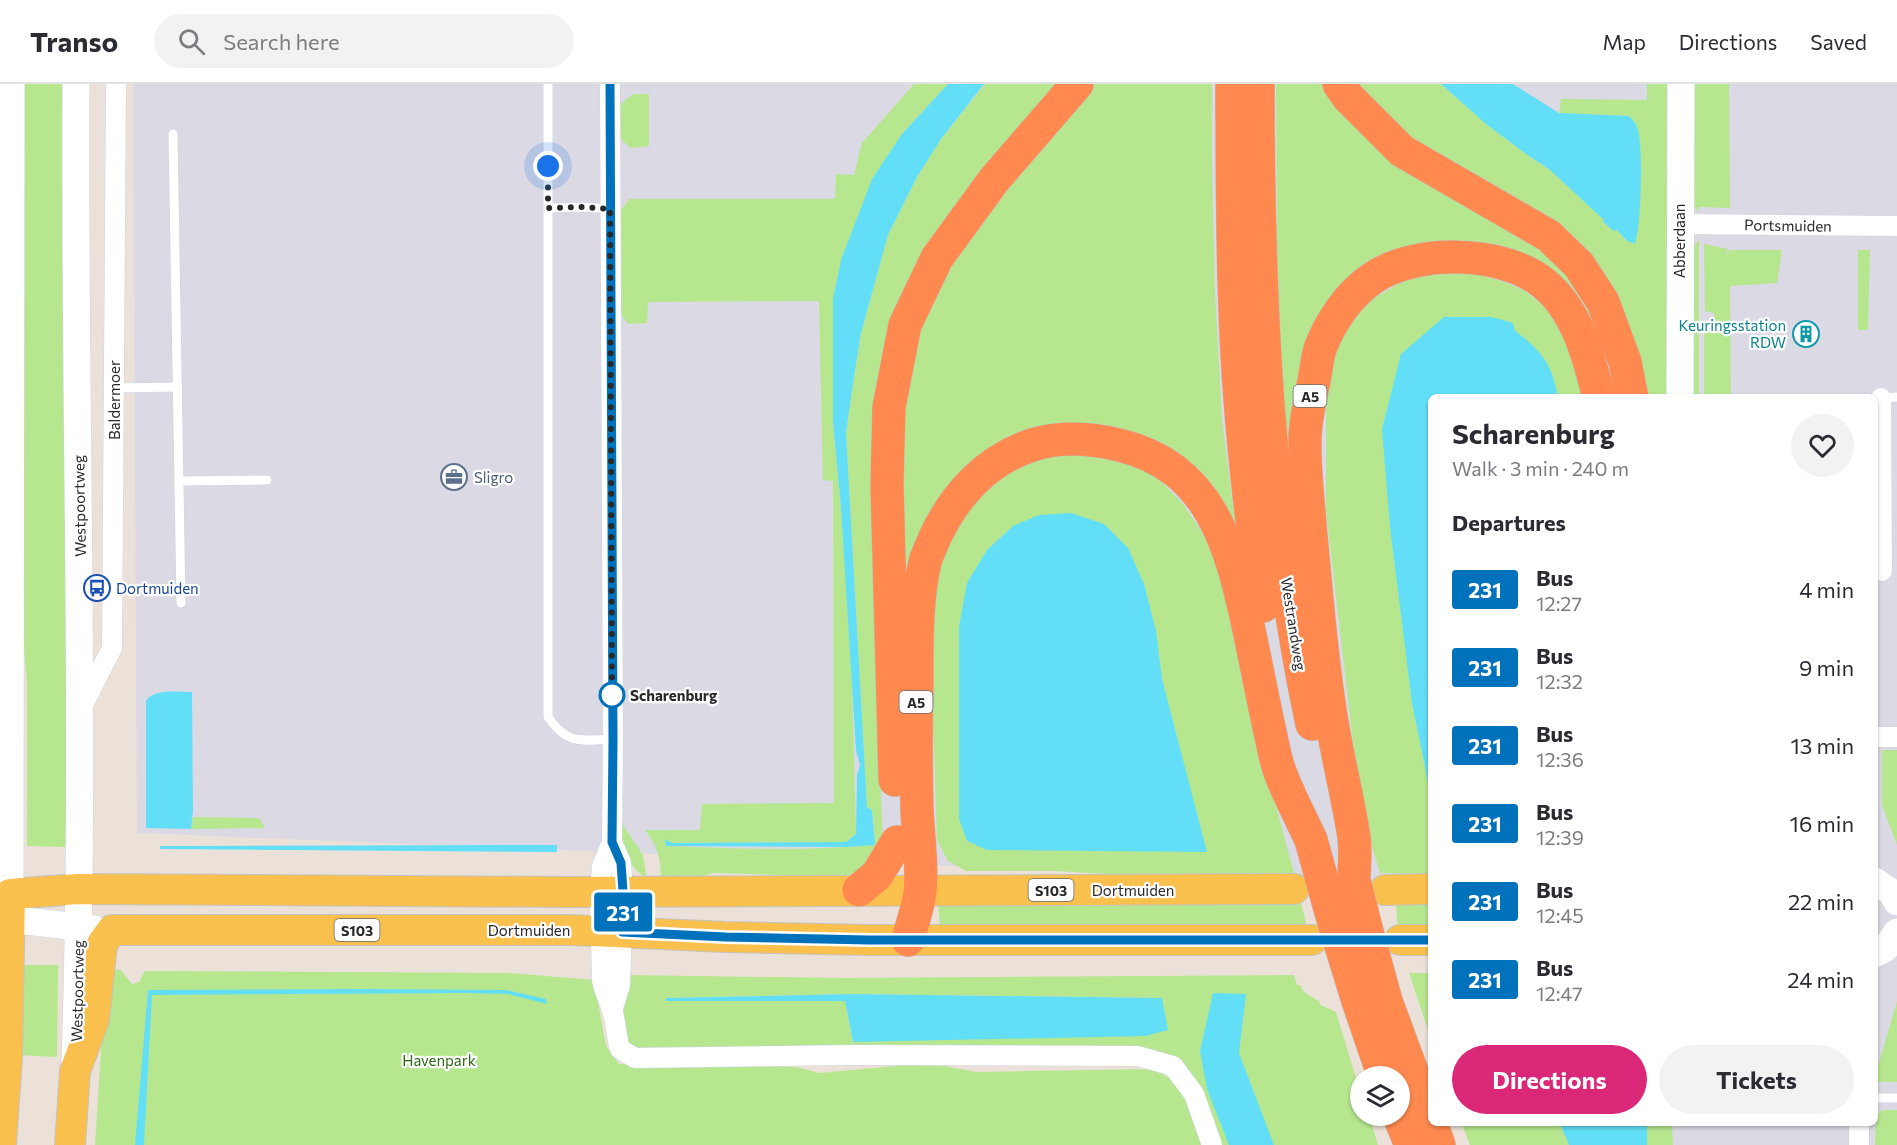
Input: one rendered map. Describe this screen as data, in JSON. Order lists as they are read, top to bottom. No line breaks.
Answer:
{"streets":{"highway":["A5","Westrandweg"],"main road":["Abberdaan","Westpoortweg","S103","Dortmuiden"],"street":["Portsmuiden","Baldermoer"]},"crossings":[["Portsmuiden","Abberdaan"],["A5","Westrandweg"],["A5","Dortmuiden"],["Baldermoer","Westpoortweg"],["Westpoortweg","Dortmuiden"]],"parks":["Havenpark"],"places":{"building":["Keuringsstation RDW"],"office":["Sligro"],"bus stop":["Dortmuiden"],"other":["Scharenburg"]},"lines":["bus line 231"],"page":{"header":"Transo","search":"Search here","nav":["Map","Directions","Saved"],"on_map":"231","heading":[["Scharenburg","Walk · 3 min · 240 m"],"Departures"],"list":[{"mark":"231","name":"Bus","note":"12:27","value":"4 min"},{"mark":"231","name":"Bus","note":"12:32","value":"9 min"},{"mark":"231","name":"Bus","note":"12:36","value":"13 min"},{"mark":"231","name":"Bus","note":"12:39","value":"16 min"},{"mark":"231","name":"Bus","note":"12:45","value":"22 min"},{"mark":"231","name":"Bus","note":"12:47","value":"24 min"}],"buttons":["Directions","Tickets"]}}
